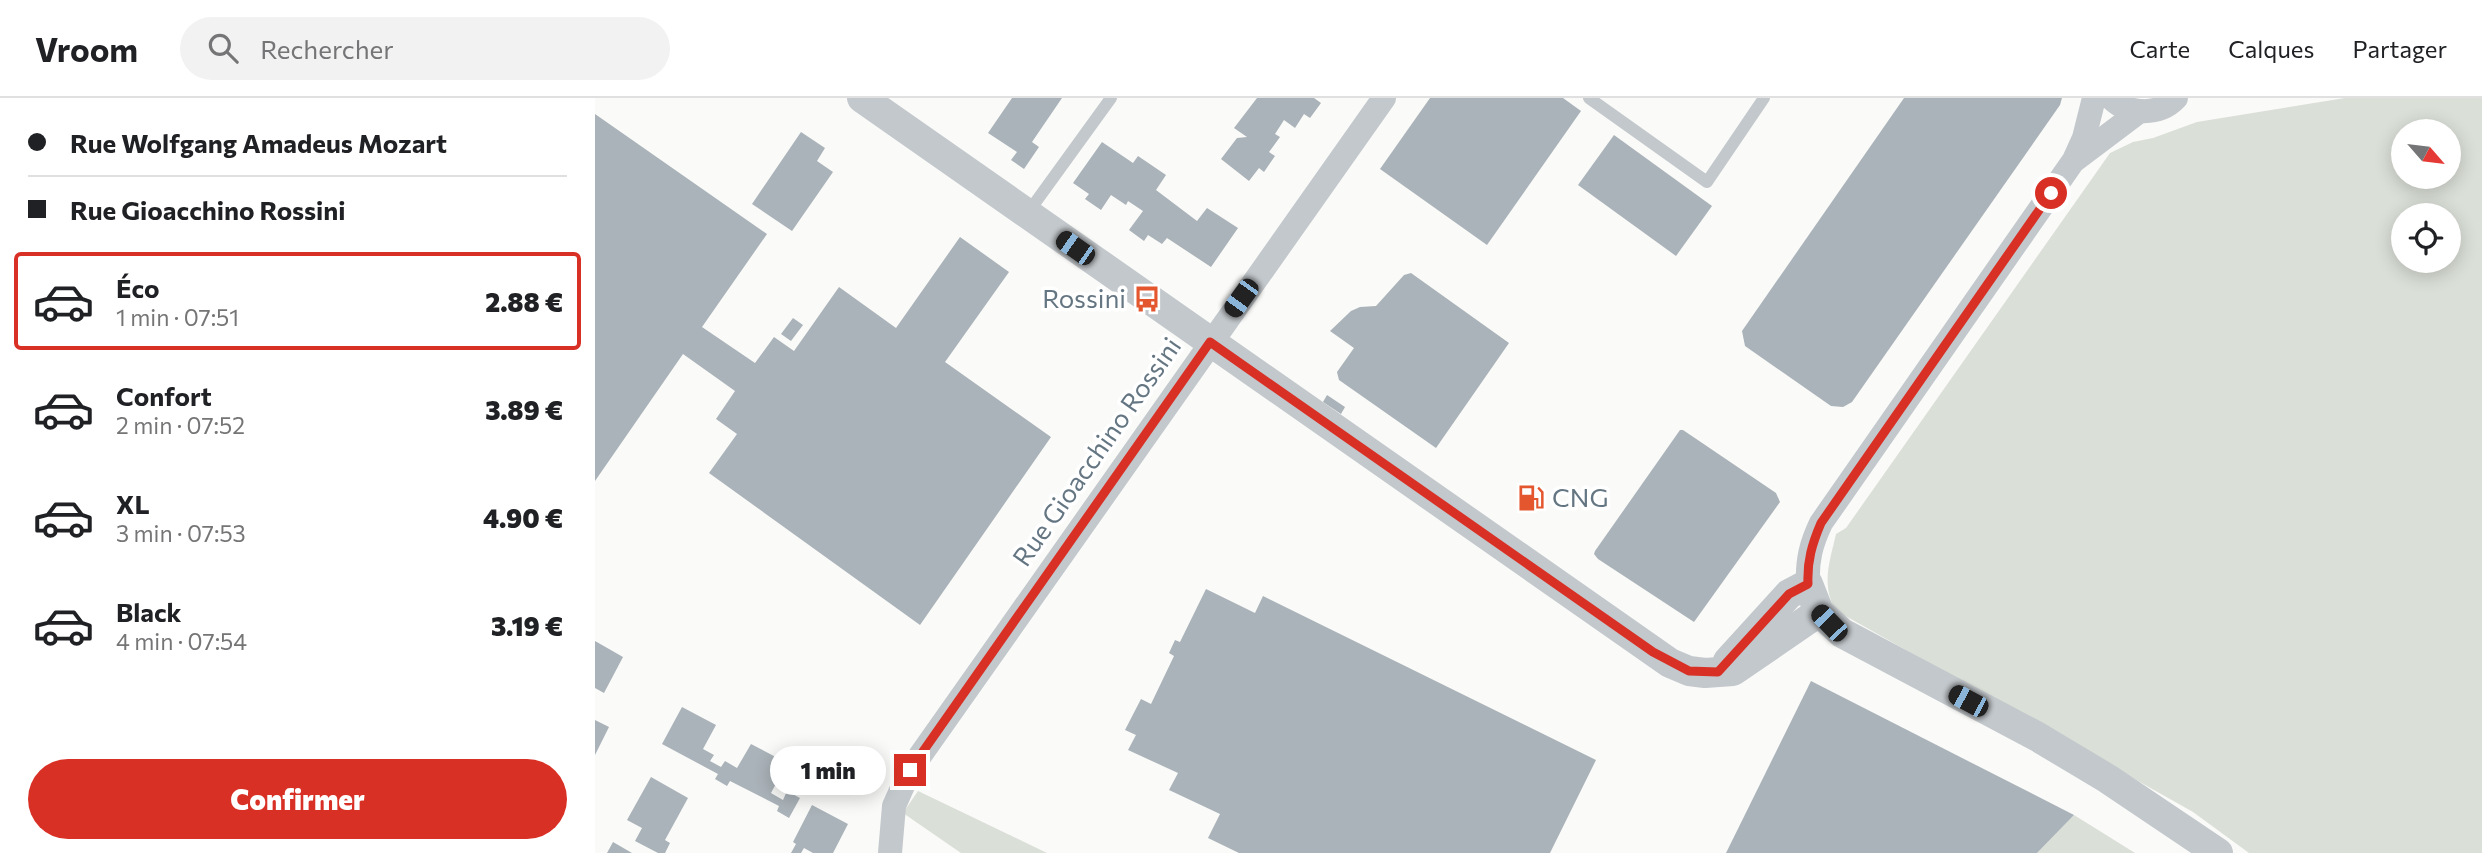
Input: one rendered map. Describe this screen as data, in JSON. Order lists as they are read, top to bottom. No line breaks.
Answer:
{"streets":{"street":["Rue Gioacchino Rossini"]},"places":{"bus stop":["Rossini"],"fuel station":["CNG"]},"north":"bottom right","page":{"header":"Vroom","search":"Rechercher","nav":["Carte","Calques","Partager"],"banner":["Rue Wolfgang Amadeus Mozart","Rue Gioacchino Rossini"],"list":[{"name":"Éco","note":"1 min · 07:51","value":"2.88 €"},{"name":"Confort","note":"2 min · 07:52","value":"3.89 €"},{"name":"XL","note":"3 min · 07:53","value":"4.90 €"},{"name":"Black","note":"4 min · 07:54","value":"3.19 €"}],"buttons":"Confirmer","bubble":"1 min"}}
